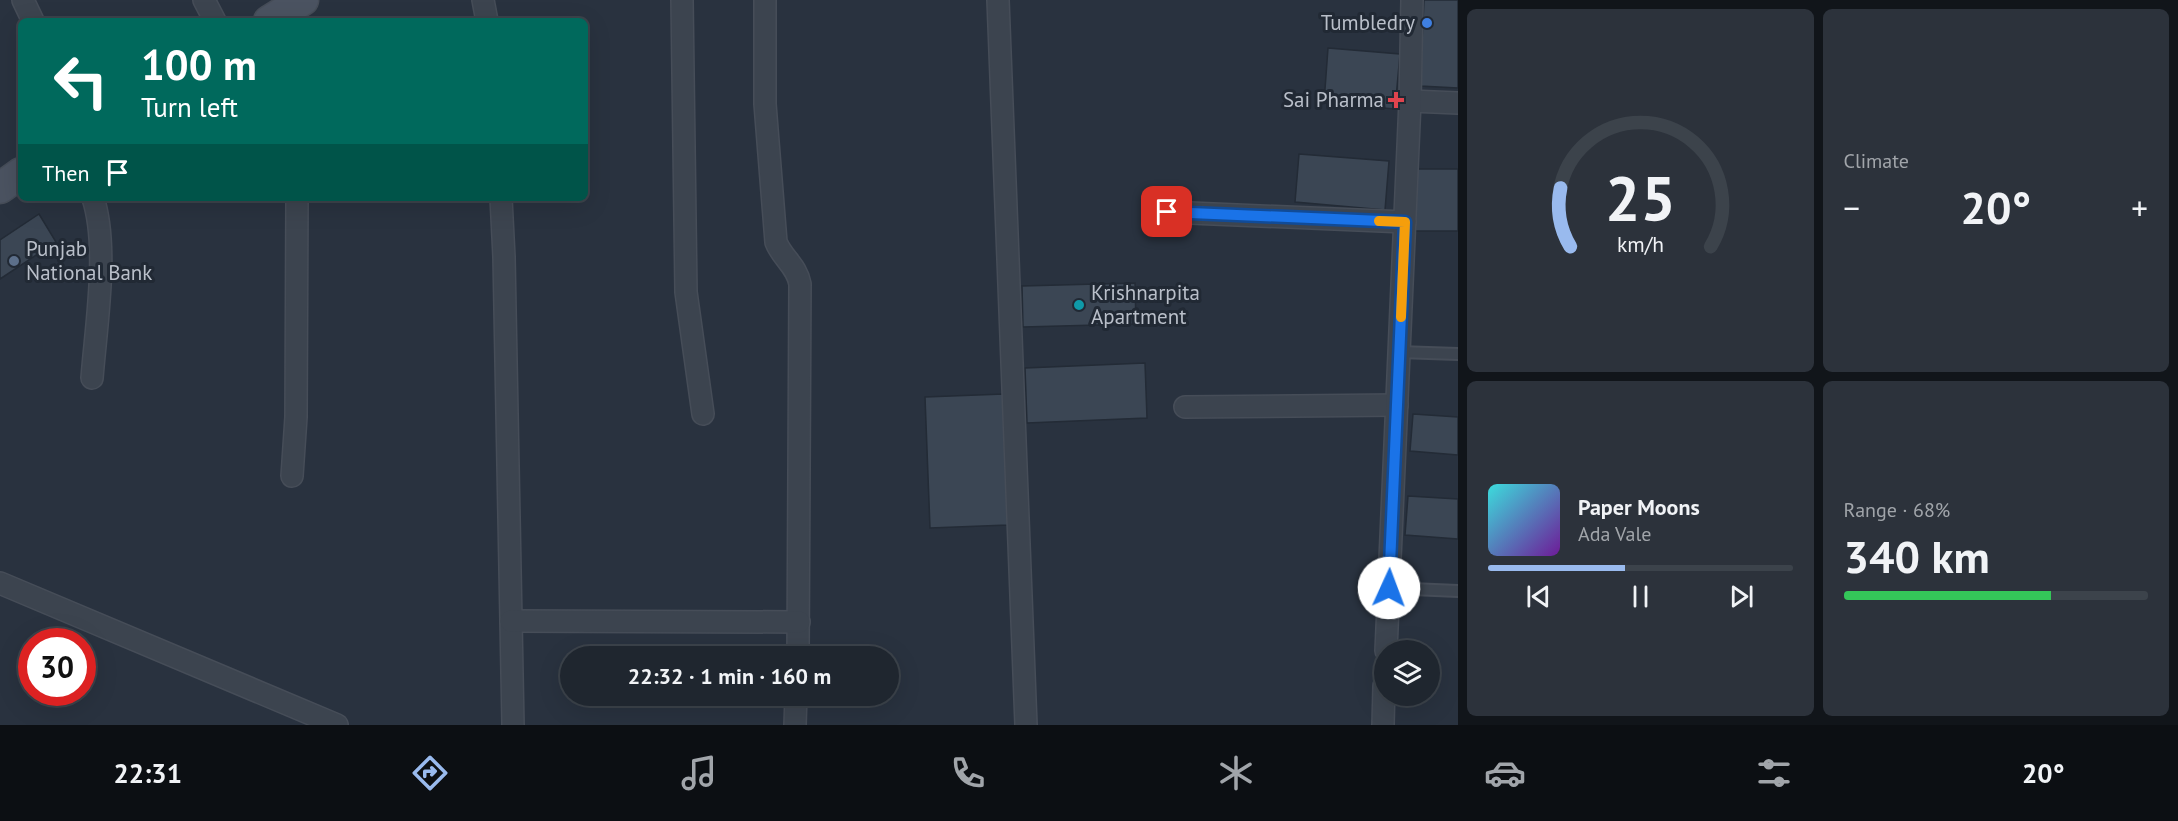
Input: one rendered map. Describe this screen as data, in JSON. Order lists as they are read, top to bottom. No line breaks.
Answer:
{"places":{"other":["Tumbledry","Punjab National Bank","Krishnarpita Apartment"],"health":["Sai Pharma"]},"page":{"tile":["Climate",["Range · 68%","340 km"]],"turn":["100 m","Turn left"],"then":"Then","heat":["−","20°","+"],"song":["Paper Moons","Ada Vale"],"limit":"30","trip":"22:32 · 1 min · 160 m","tabs":["22:31","20°"],"gauge":["25","km/h"]}}
